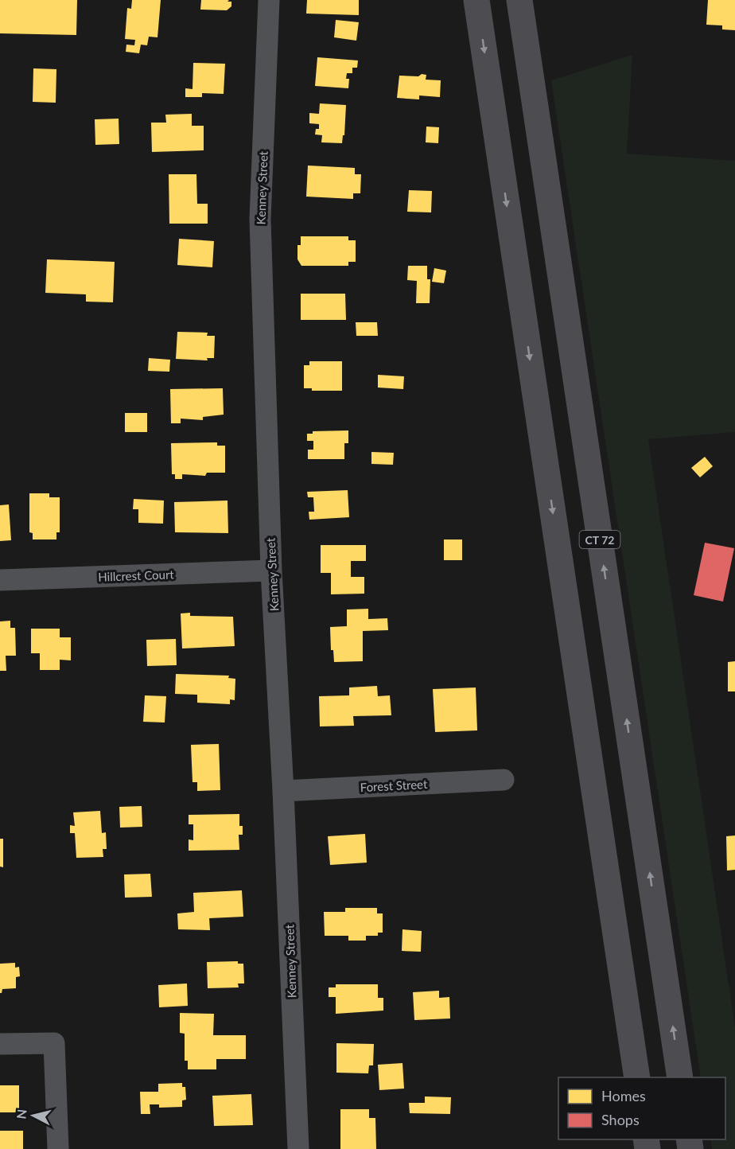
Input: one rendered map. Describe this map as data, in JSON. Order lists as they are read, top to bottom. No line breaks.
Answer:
{"streets":{"highway":["CT 72"],"street":["Kenney Street","Hillcrest Court","Forest Street"]},"crossings":[["Kenney Street","Hillcrest Court"],["Kenney Street","Forest Street"]],"legend":["Homes","Shops"],"north":"left"}
